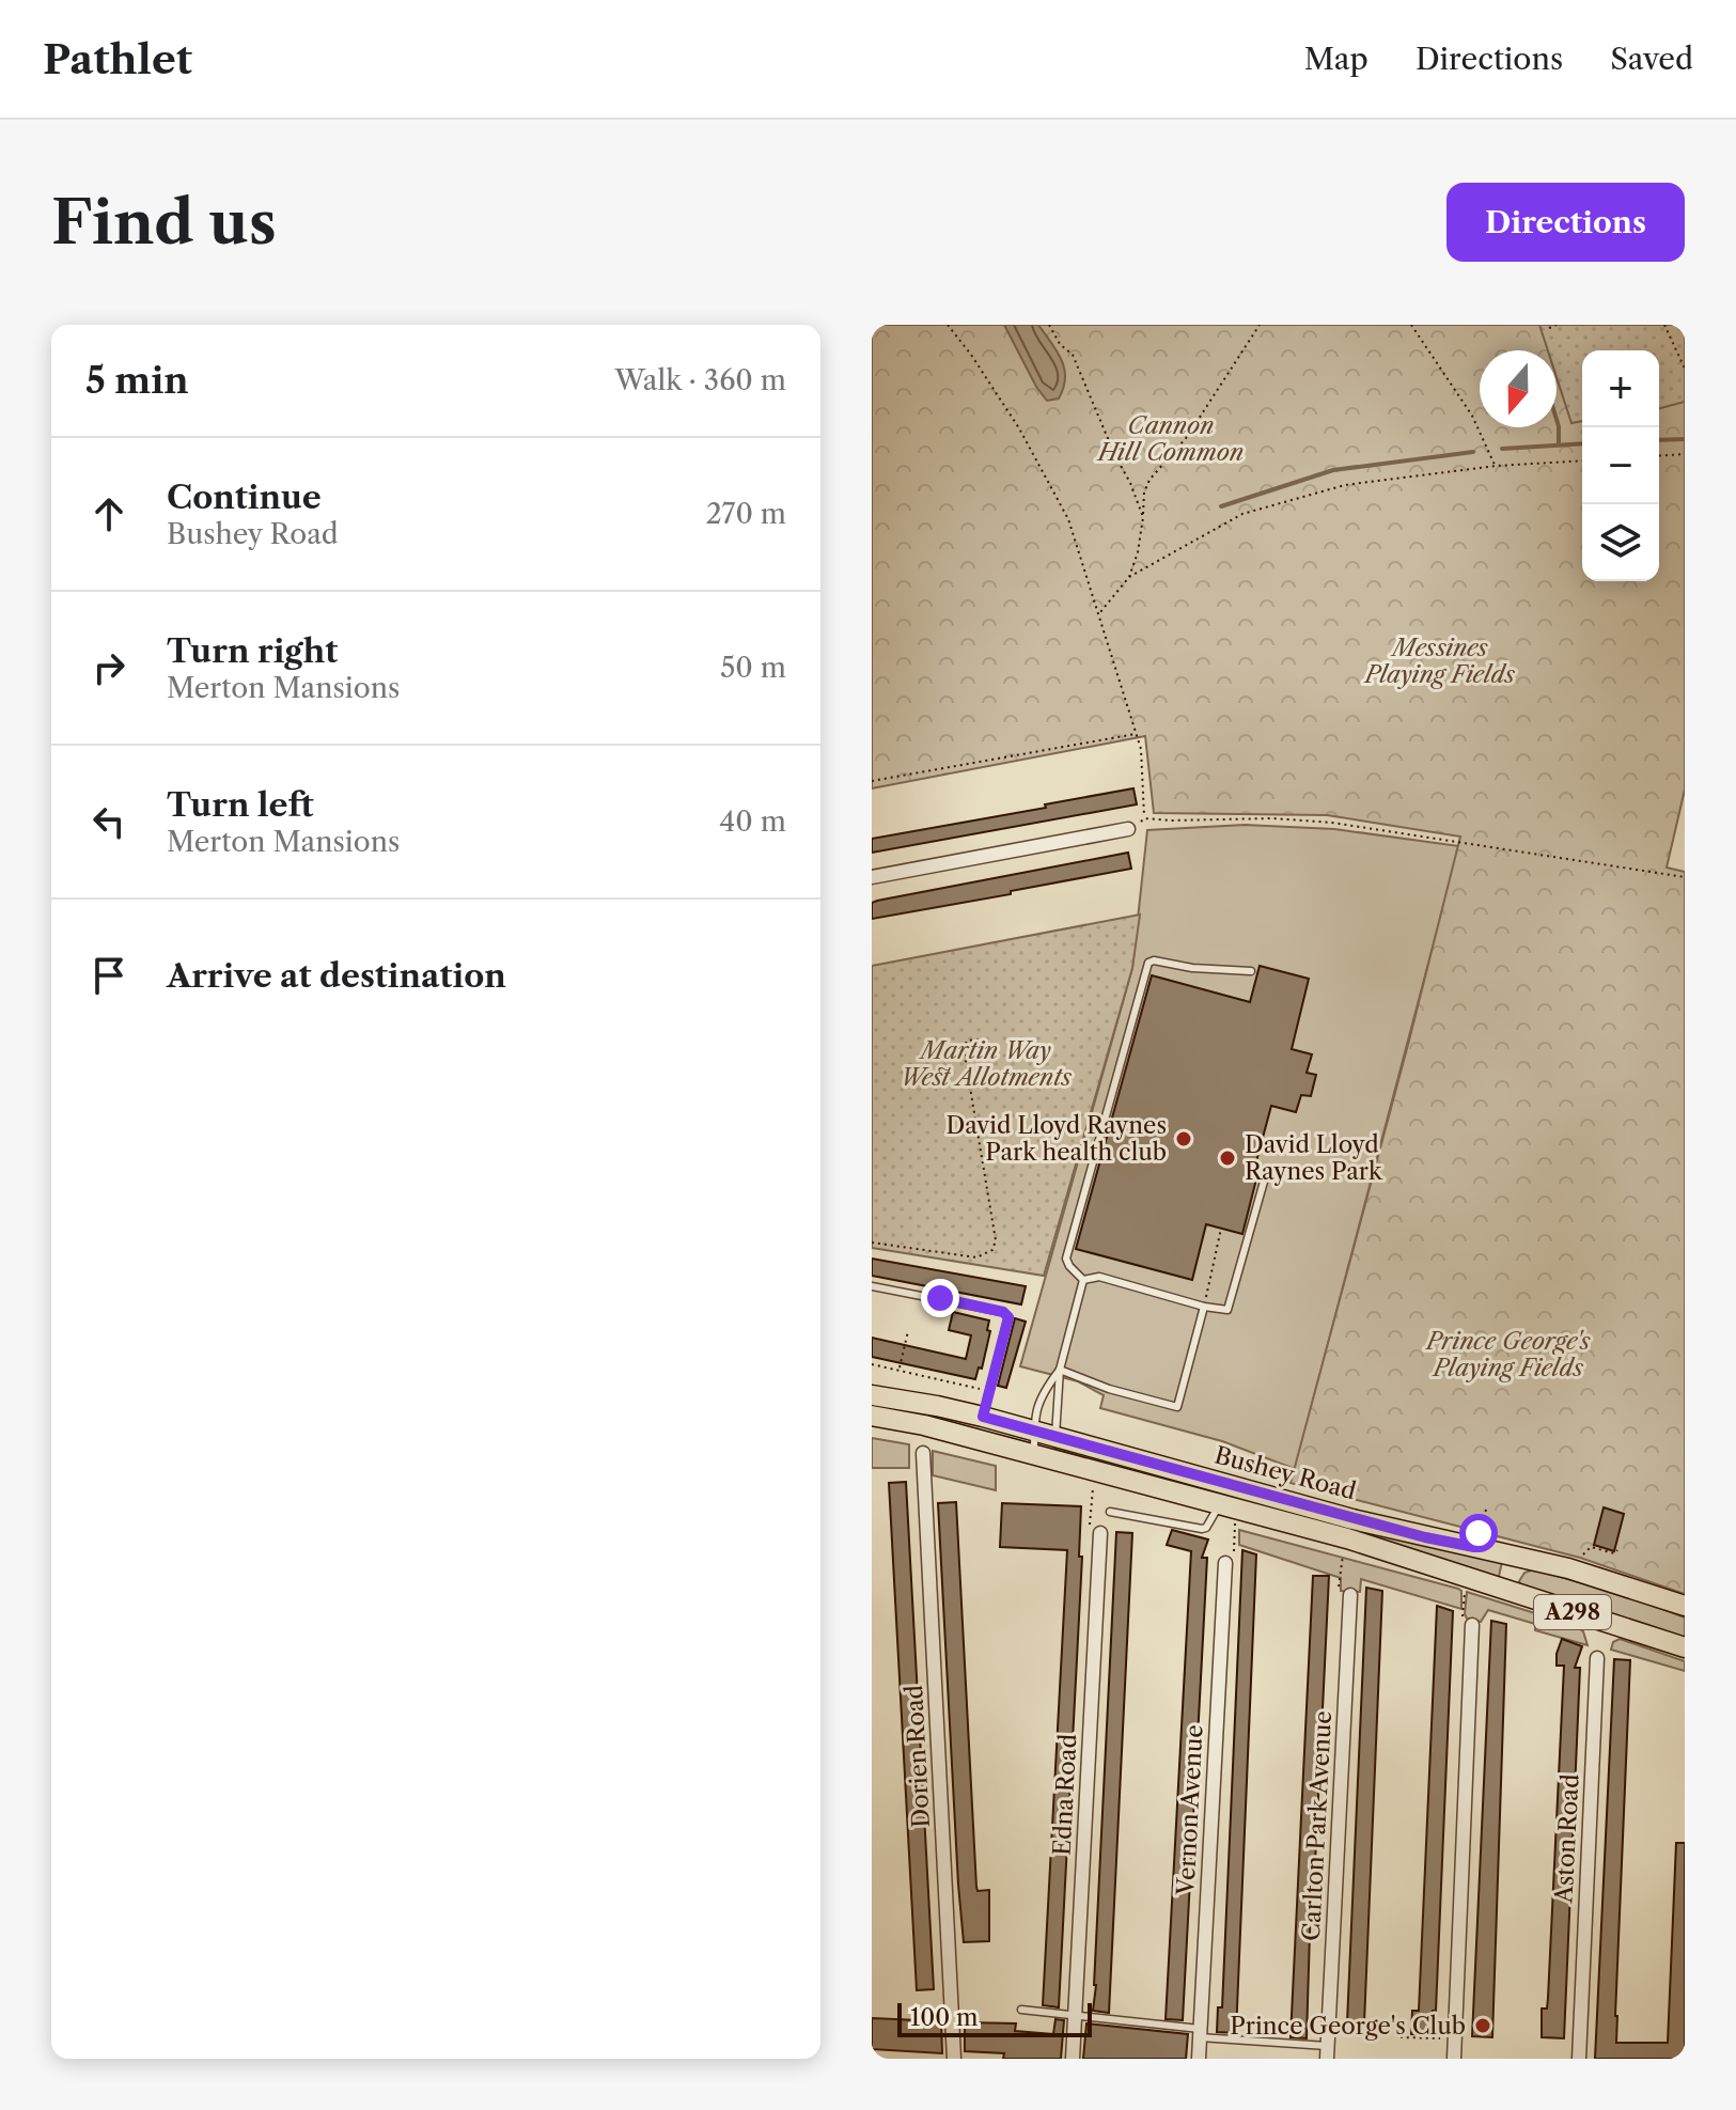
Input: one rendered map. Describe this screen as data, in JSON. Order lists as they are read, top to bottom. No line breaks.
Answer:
{"streets":{"main road":["Bushey Road","A298"],"street":["Dorien Road","Edna Road","Vernon Avenue","Carlton Park Avenue","Aston Road"]},"parks":["Cannon Hill Common","Messines Playing Fields","Martin Way West Allotments","Prince George's Playing Fields"],"places":["David Lloyd Raynes Park health club","David Lloyd Raynes Park","Prince George's Club"],"scale_bar":"100 m","north":"bottom","page":{"header":"Pathlet","nav":["Map","Directions","Saved"],"buttons":"Directions","title":"Find us","heading":["5 min","Walk · 360 m"],"map_buttons":["+","−"],"list":[["Continue","Bushey Road","270 m"],["Turn right","Merton Mansions","50 m"],["Turn left","Merton Mansions","40 m"],"Arrive at destination"],"scale":"100 m"}}
